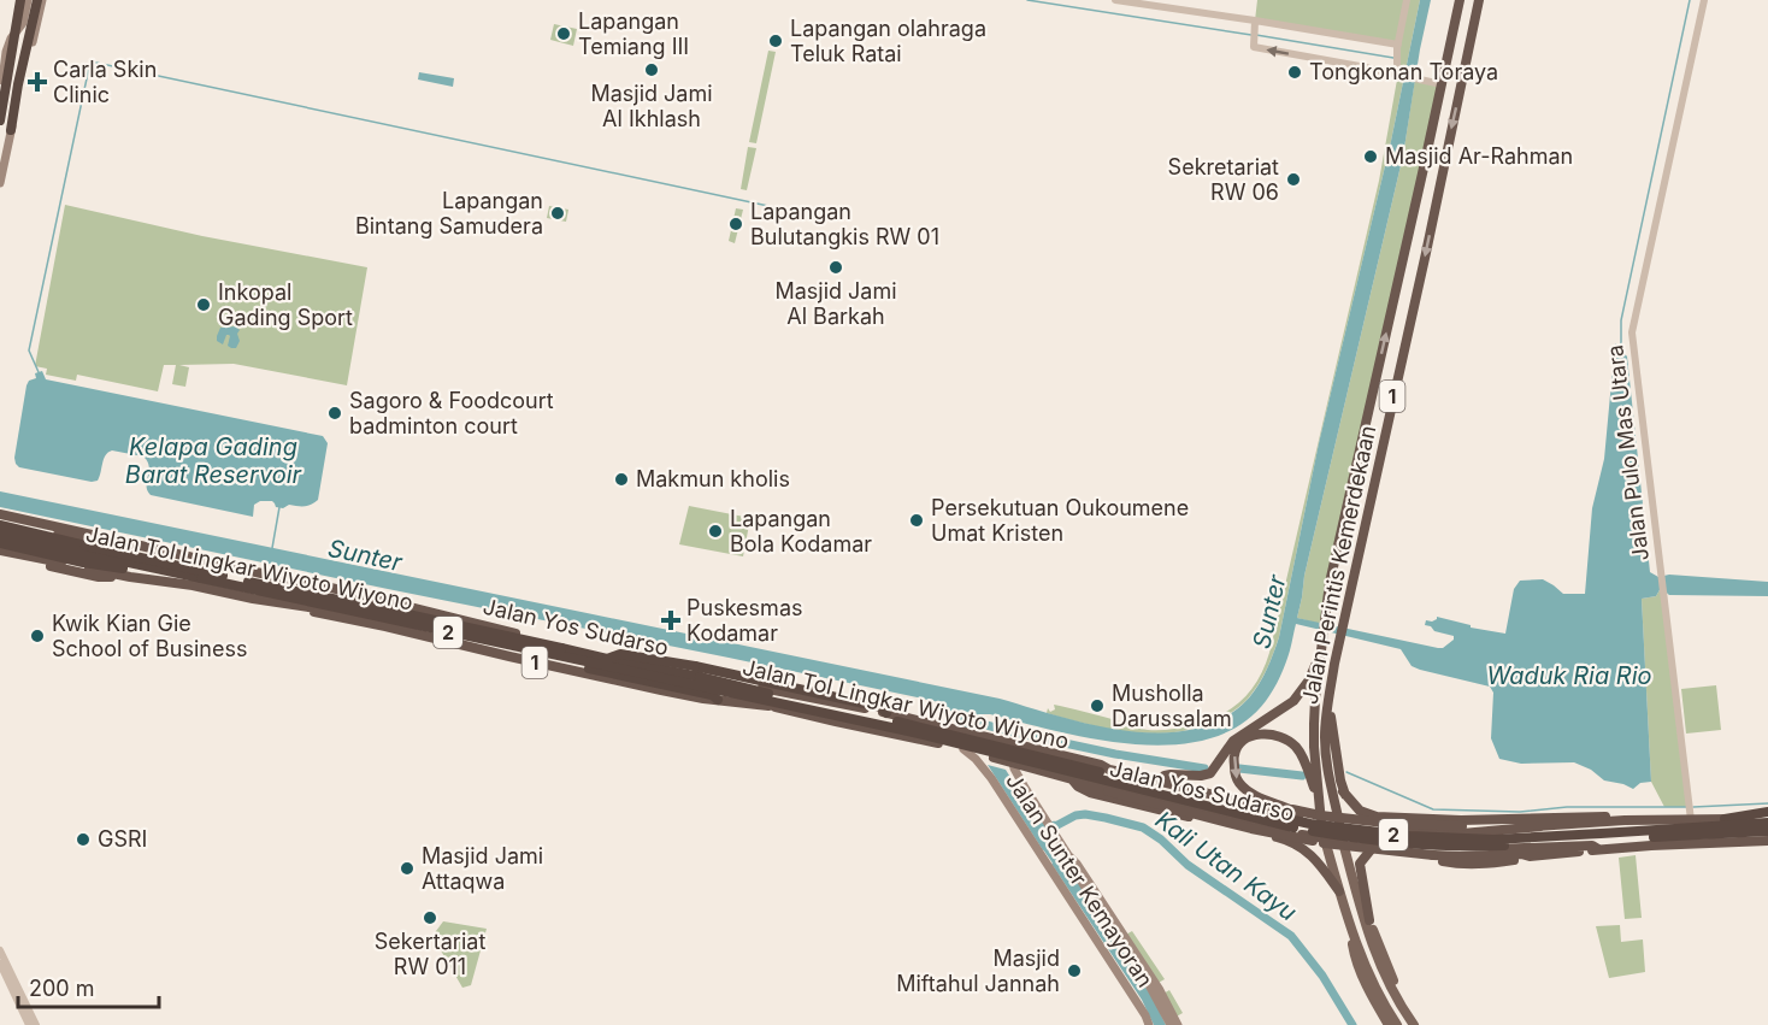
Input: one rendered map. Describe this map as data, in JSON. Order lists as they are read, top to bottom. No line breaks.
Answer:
{"streets":{"highway":["1","Jalan Perintis Kemerdekaan","Jalan Tol Lingkar Wiyoto Wiyono","Jalan Yos Sudarso","2"],"main road":["Jalan Sunter Kemayoran"],"street":["Jalan Pulo Mas Utara"]},"crossings":[["1","Jalan Pulo Mas Utara"],["1","Jalan Perintis Kemerdekaan"],["1","Jalan Yos Sudarso"],["Jalan Perintis Kemerdekaan","Jalan Yos Sudarso"],["Jalan Yos Sudarso","Jalan Sunter Kemayoran"]],"water":["Kelapa Gading Barat Reservoir","Sunter","Waduk Ria Rio","Kali Utan Kayu"],"places":{"other":["Lapangan Temiang III","Lapangan olahraga Teluk Ratai","Masjid Jami Al Ikhlash","Tongkonan Toraya","Masjid Ar-Rahman","Sekretariat RW 06","Lapangan Bintang Samudera","Lapangan Bulutangkis RW 01","Masjid Jami Al Barkah","Inkopal Gading Sport","Sagoro & Foodcourt badminton court","Makmun kholis","Persekutuan Oukoumene Umat Kristen","Lapangan Bola Kodamar","Kwik Kian Gie School of Business","Musholla Darussalam","GSRI","Masjid Jami Attaqwa","Sekertariat RW 011","Masjid Miftahul Jannah"],"health":["Carla Skin Clinic","Puskesmas Kodamar"]},"scale_bar":"200 m"}
